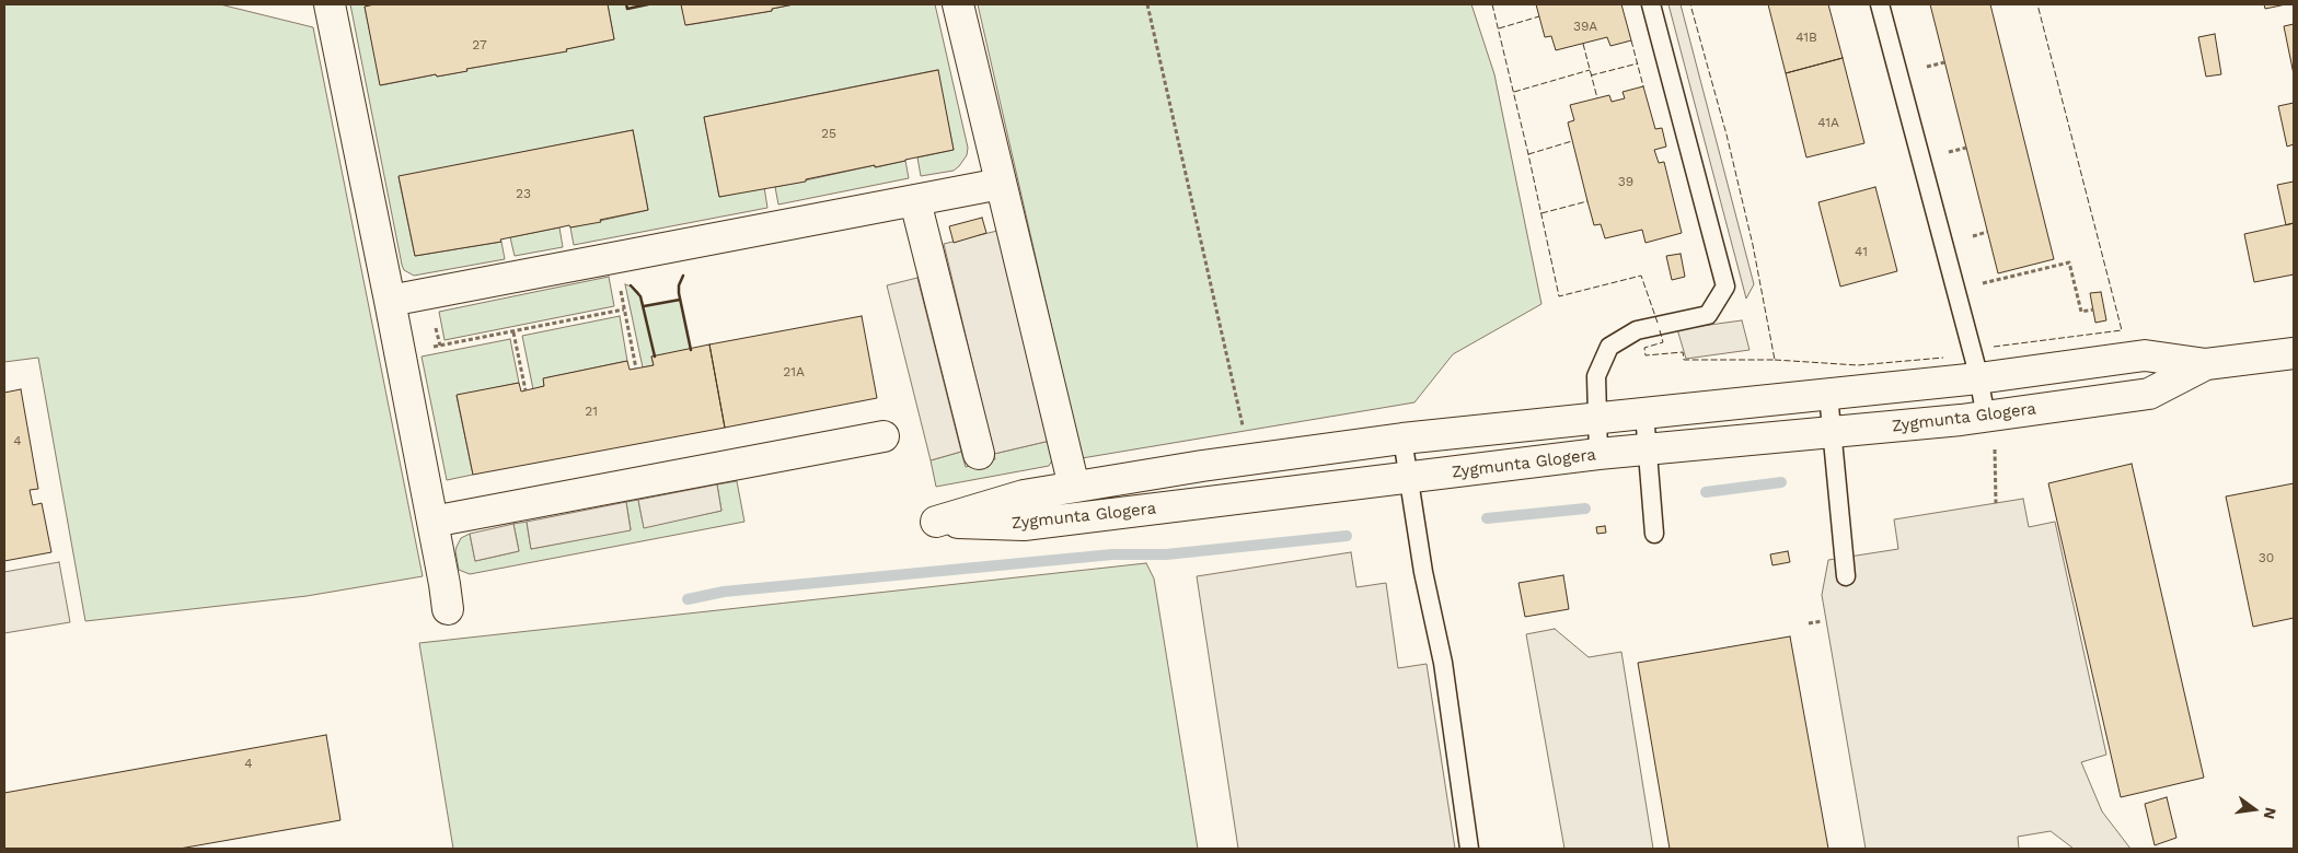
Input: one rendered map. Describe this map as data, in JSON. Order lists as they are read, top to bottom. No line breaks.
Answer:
{"streets":{"street":["Zygmunta Glogera"]},"house_numbers":["39A","41B","27","41A","25","39","23","41","21A","21","4","30","4"],"north":"right"}
